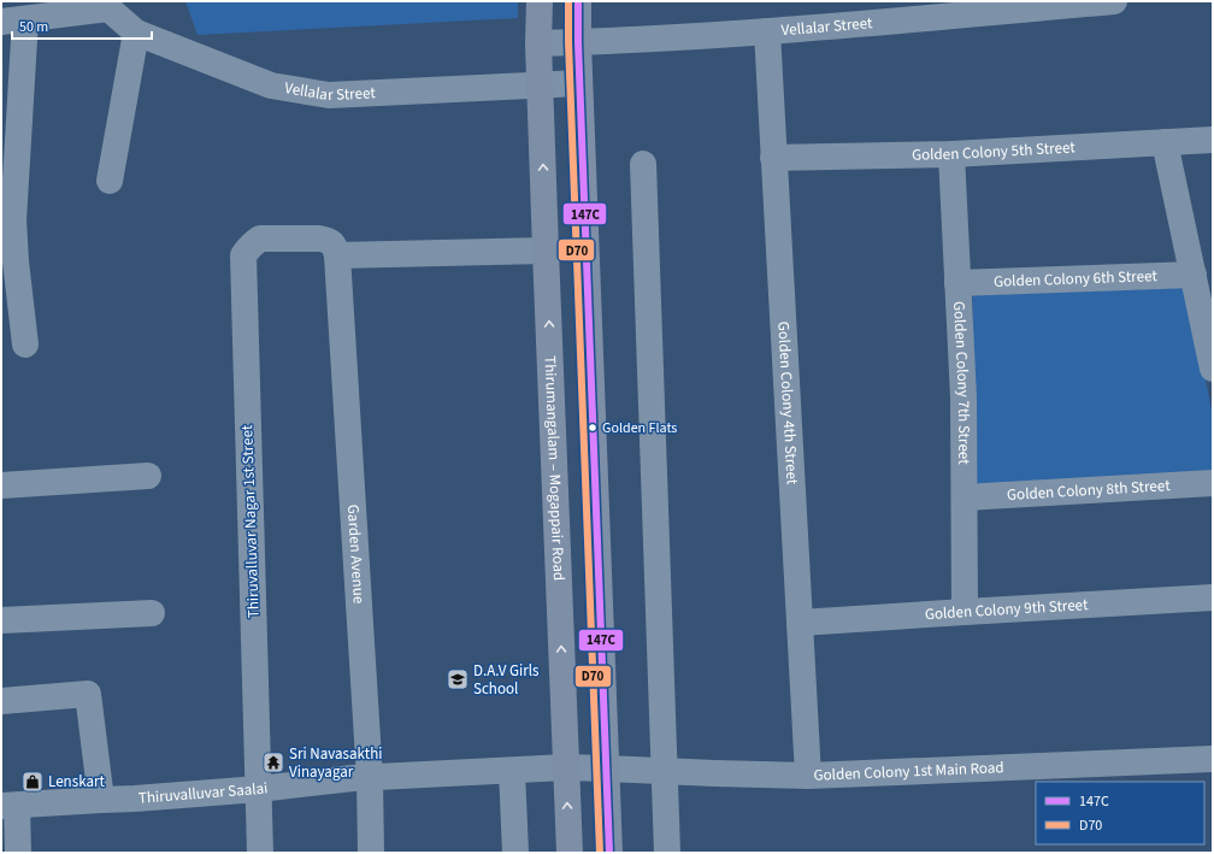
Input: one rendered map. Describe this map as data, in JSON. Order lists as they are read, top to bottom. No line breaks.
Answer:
{"streets":{"main road":["Thirumangalam – Mogappair Road"],"street":["Vellalar Street","Golden Colony 5th Street","Golden Colony 6th Street","Golden Colony 7th Street","Golden Colony 4th Street","Golden Colony 8th Street","Thiruvalluvar Nagar 1st Street","Garden Avenue","Golden Colony 9th Street","Golden Colony 1st Main Road","Thiruvalluvar Saalai"]},"crossings":[["Vellalar Street","Golden Colony 4th Street"],["Vellalar Street","Thirumangalam – Mogappair Road"],["Golden Colony 5th Street","Golden Colony 7th Street"],["Golden Colony 5th Street","Golden Colony 4th Street"],["Golden Colony 6th Street","Golden Colony 7th Street"],["Golden Colony 7th Street","Golden Colony 8th Street"],["Golden Colony 7th Street","Golden Colony 9th Street"],["Golden Colony 4th Street","Golden Colony 9th Street"],["Golden Colony 4th Street","Golden Colony 1st Main Road"],["Thirumangalam – Mogappair Road","Thiruvalluvar Saalai"],["Thiruvalluvar Nagar 1st Street","Garden Avenue"],["Thiruvalluvar Nagar 1st Street","Thiruvalluvar Saalai"],["Garden Avenue","Thiruvalluvar Saalai"],["Golden Colony 1st Main Road","Thiruvalluvar Saalai"]],"places":{"other":["Golden Flats"],"school or university":["D.A.V Girls School"],"temple":["Sri Navasakthi Vinayagar"],"shop":["Lenskart"]},"lines":["transit line 147C","transit line D70"],"legend":["147C","D70"],"scale_bar":"50 m"}
